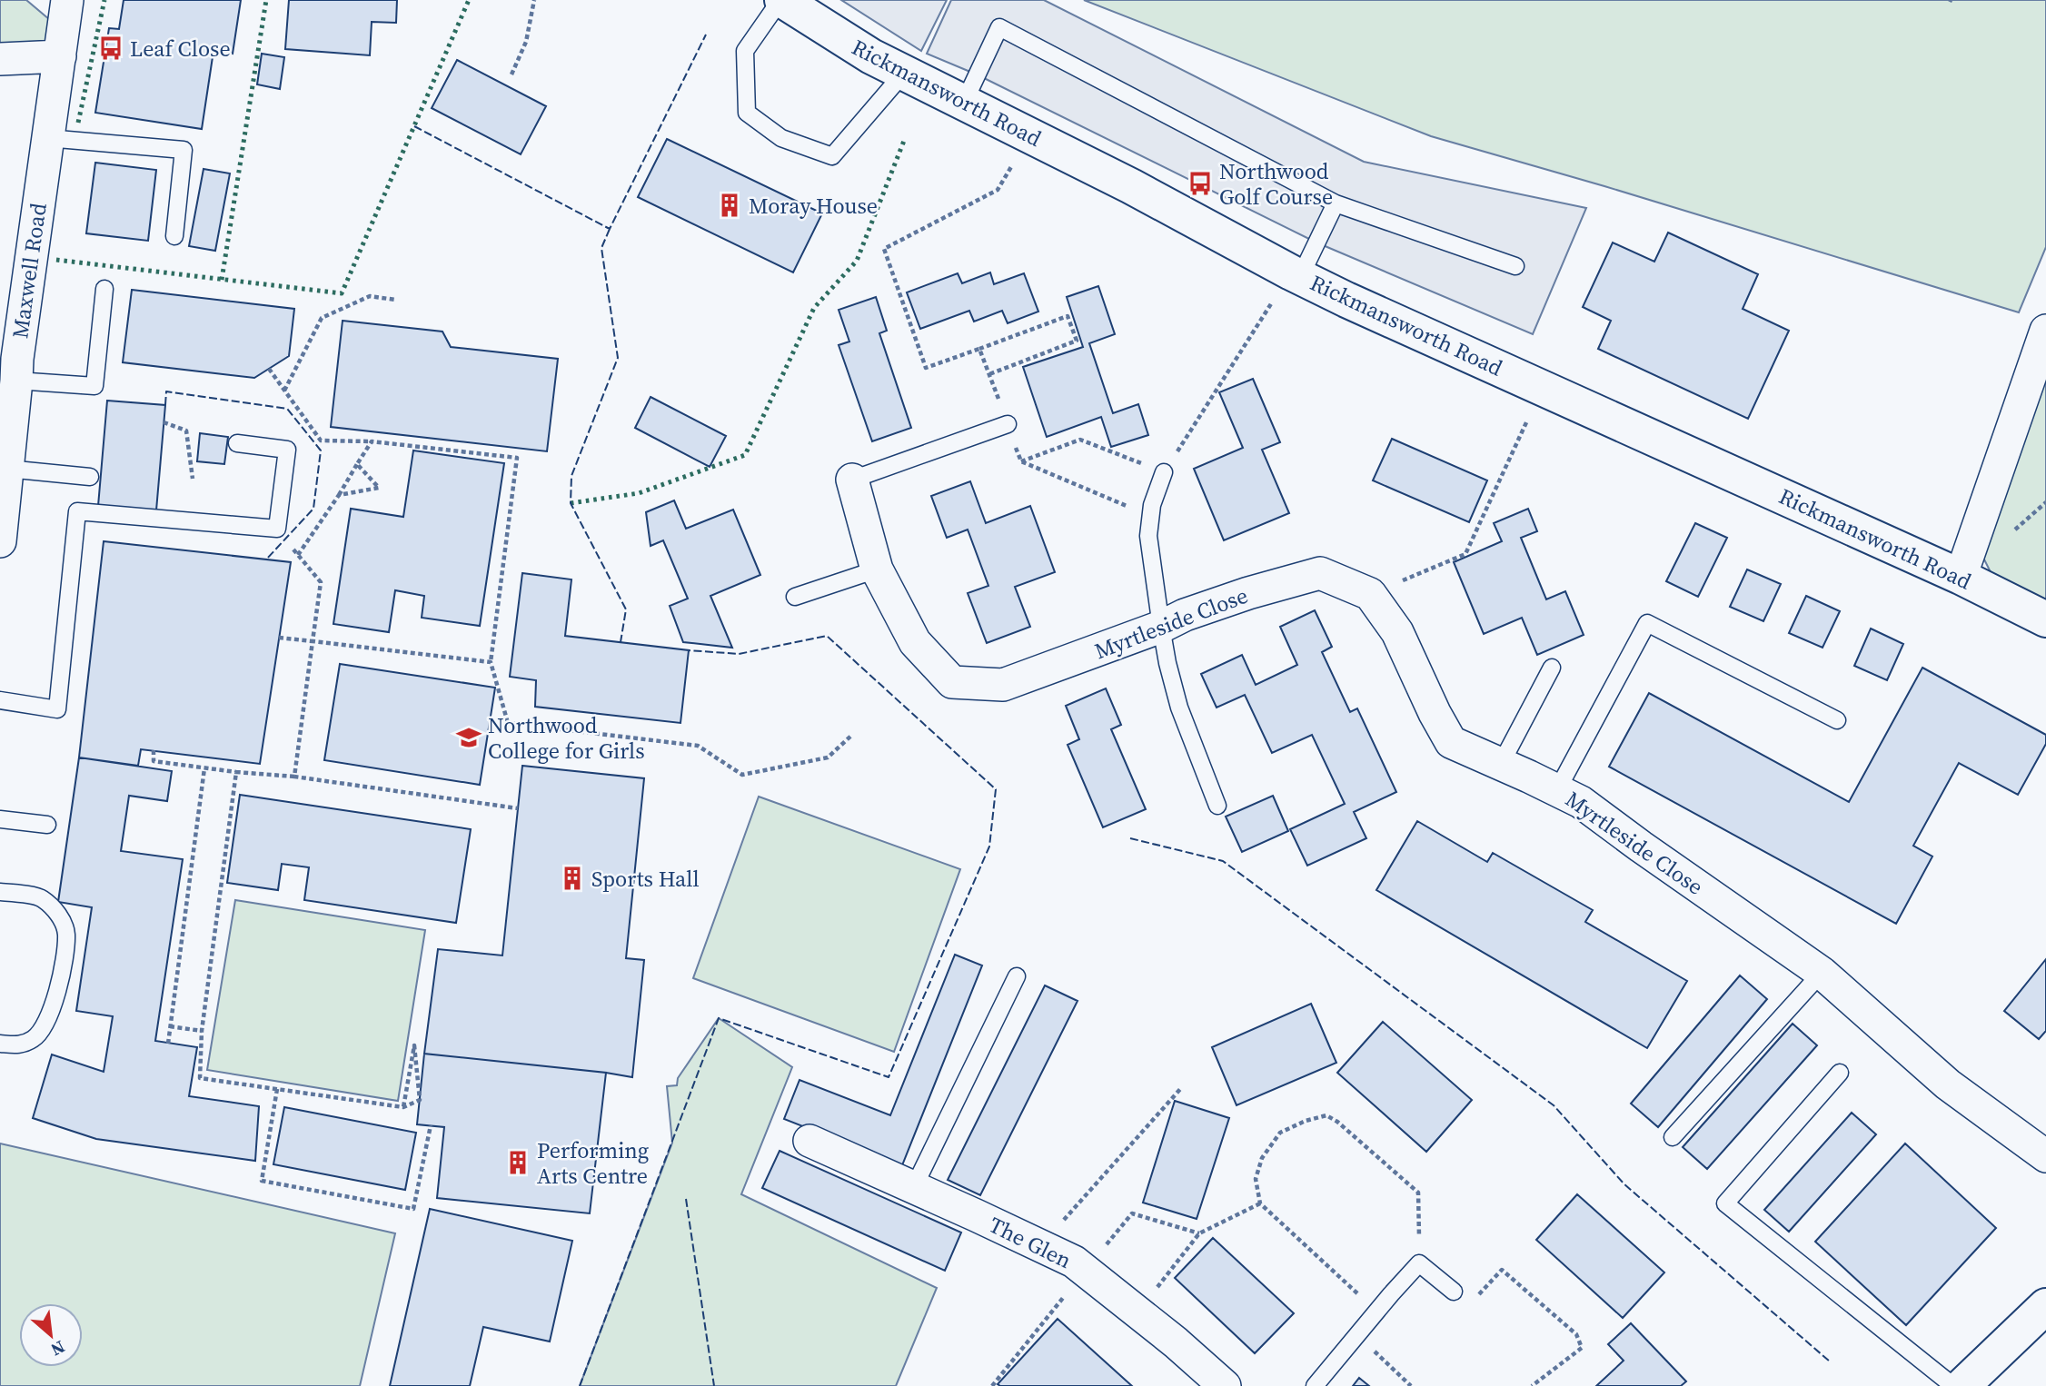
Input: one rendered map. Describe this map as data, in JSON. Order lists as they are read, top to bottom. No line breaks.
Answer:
{"streets":{"main road":["Rickmansworth Road"],"street":["Maxwell Road","Myrtleside Close","The Glen"]},"places":{"bus stop":["Leaf Close","Northwood Golf Course"],"building":["Moray House","Sports Hall","Performing Arts Centre"],"school or university":["Northwood College for Girls"]},"north":"bottom right"}
